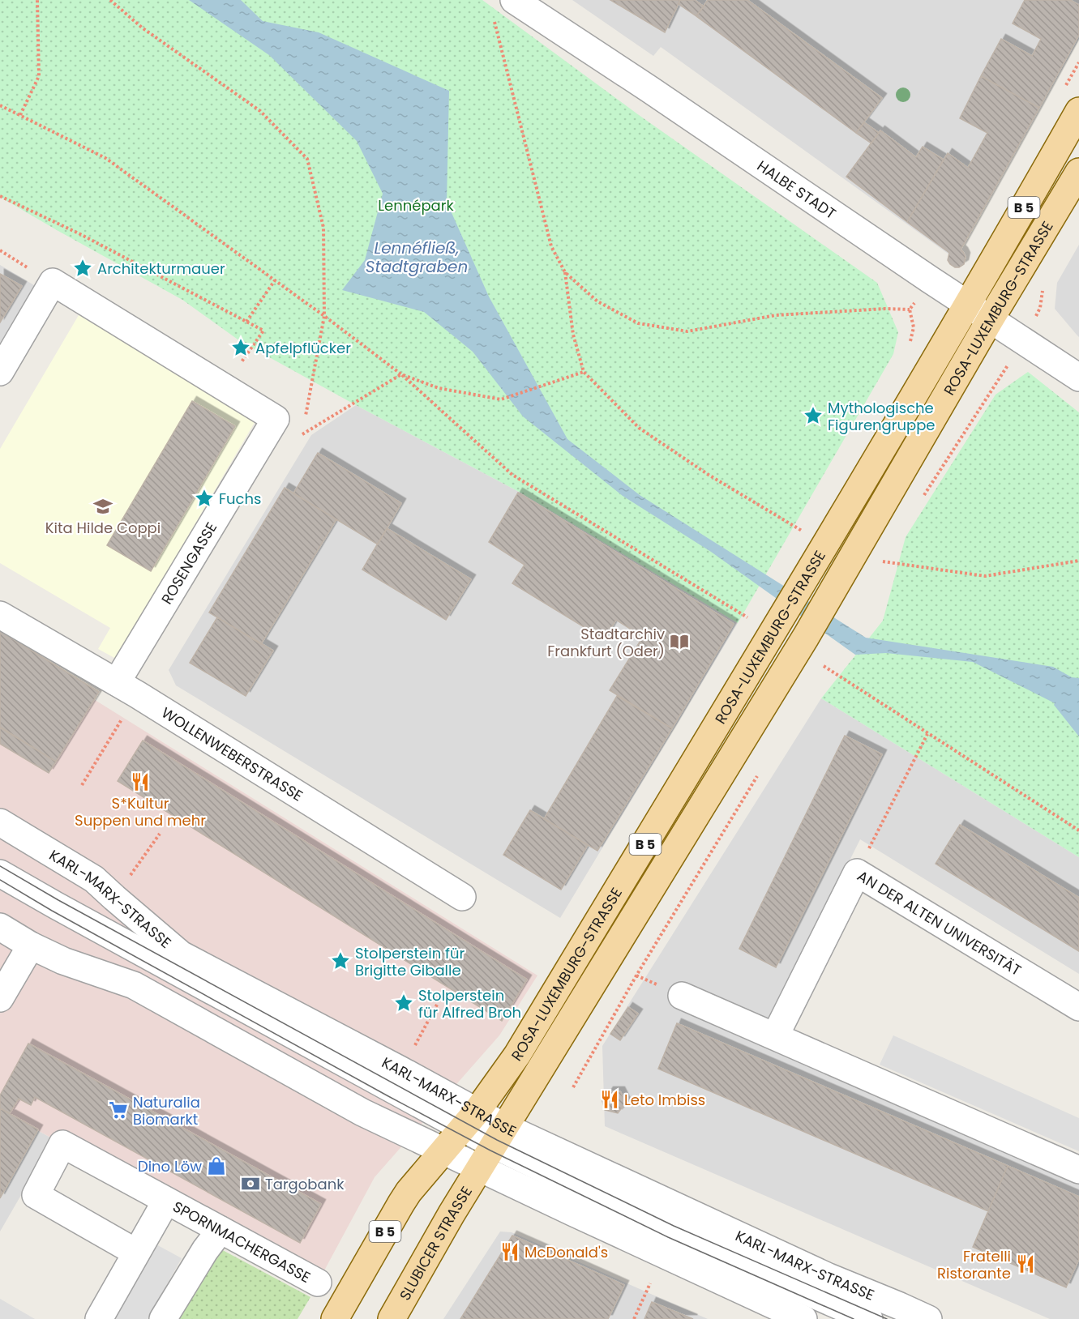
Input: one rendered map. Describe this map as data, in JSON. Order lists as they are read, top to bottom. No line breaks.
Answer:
{"streets":{"main road":["B 5","ROSA-LUXEMBURG-STRASSE","SLUBICER STRASSE"],"street":["HALBE STADT","ROSENGASSE","WOLLENWEBERSTRASSE","KARL-MARX-STRASSE","AN DER ALTEN UNIVERSITÄT","SPORNMACHERGASSE"]},"crossings":[["HALBE STADT","ROSA-LUXEMBURG-STRASSE"],["B 5","ROSA-LUXEMBURG-STRASSE"],["ROSA-LUXEMBURG-STRASSE","KARL-MARX-STRASSE"],["ROSA-LUXEMBURG-STRASSE","SLUBICER STRASSE"],["ROSENGASSE","WOLLENWEBERSTRASSE"]],"water":["Lennéfließ, Stadtgraben"],"parks":["Lennépark"],"places":{"place":["Architekturmauer","Apfelpflücker","Mythologische Figurengruppe","Fuchs","Stolperstein für Brigitte Giballe","Stolperstein für Alfred Broh"],"school or university":["Kita Hilde Coppi"],"library":["Stadtarchiv Frankfurt (Oder)"],"restaurant":["S*Kultur Suppen und mehr","Leto Imbiss","McDonald's","Fratelli Ristorante"],"supermarket":["Naturalia Biomarkt"],"shop":["Dino Löw"],"bank":["Targobank"]}}
